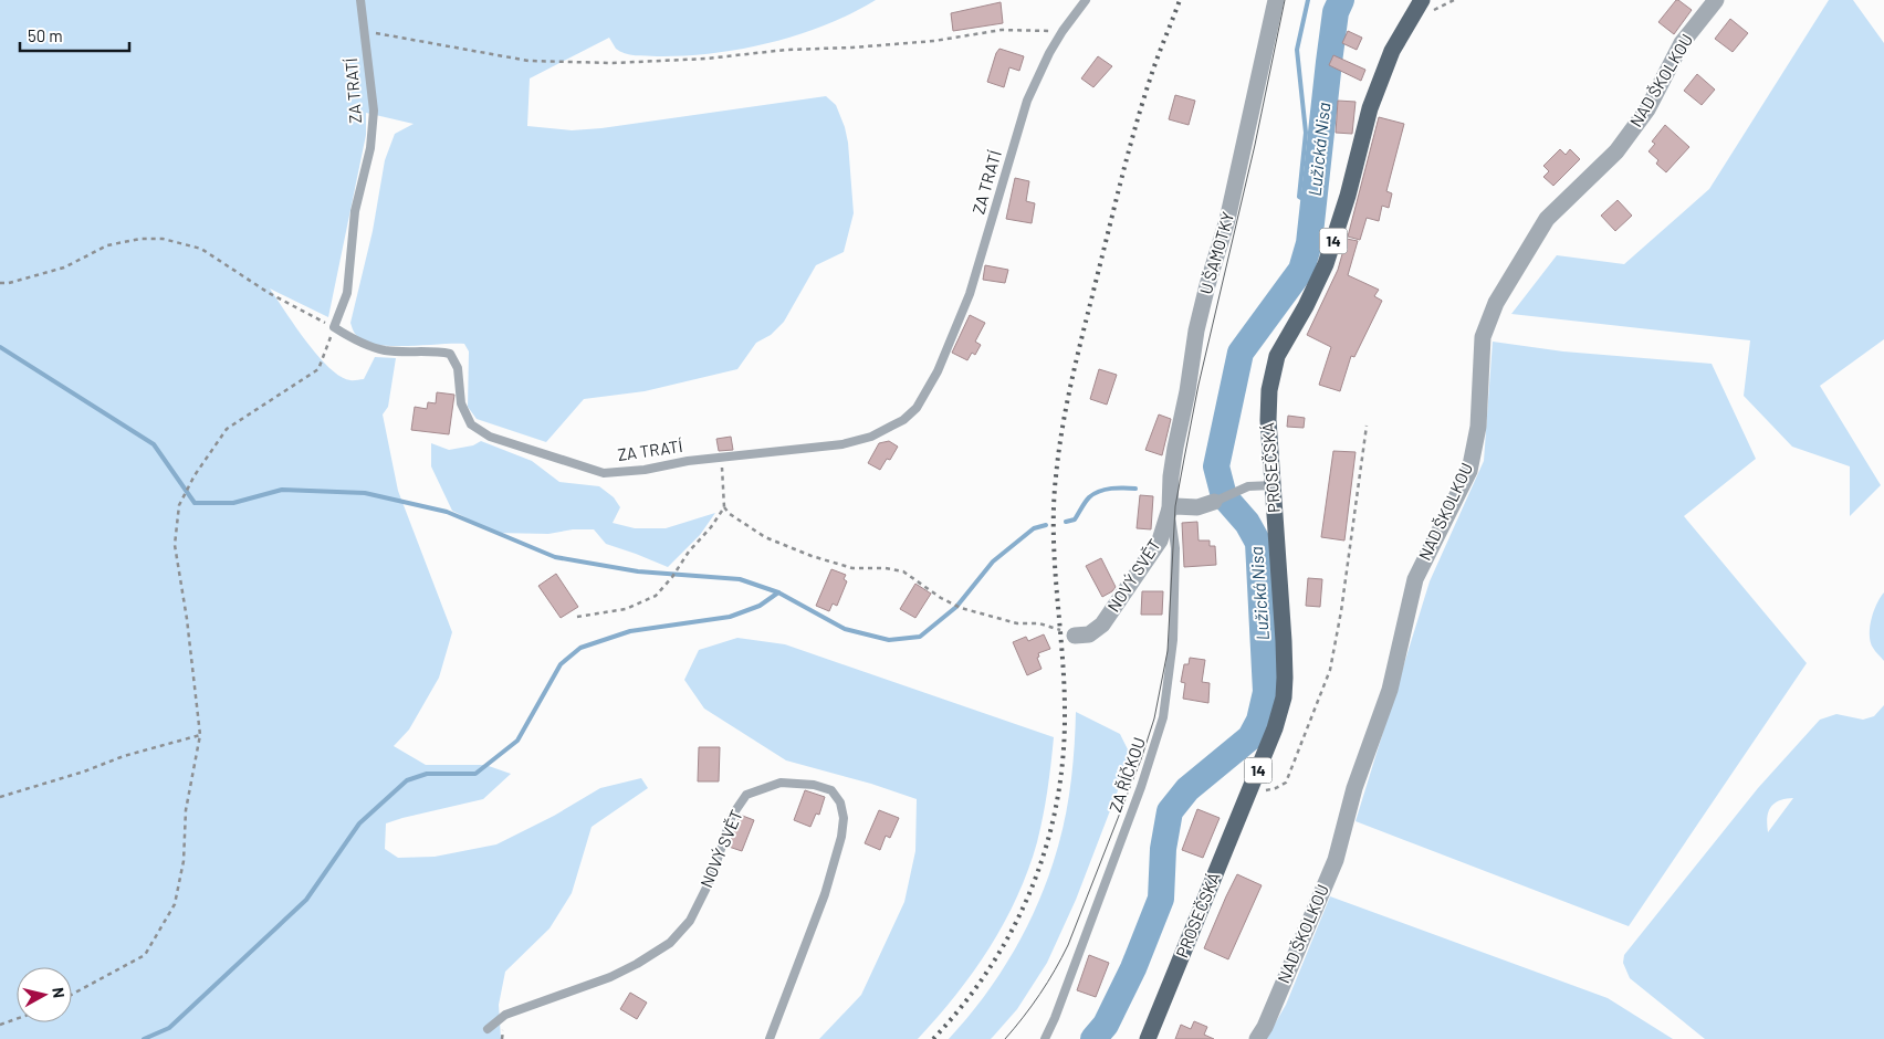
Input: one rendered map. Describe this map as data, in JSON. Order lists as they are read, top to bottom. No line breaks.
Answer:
{"streets":{"main road":["14","PROSEČSKÁ"],"street":["NAD ŠKOLKOU","U ŠAMOTKY","NOVÝ SVĚT"],"lane":["ZA TRATÍ","ZA ŘÍČKOU"]},"crossings":[["U ŠAMOTKY","NOVÝ SVĚT"],["U ŠAMOTKY","ZA ŘÍČKOU"],["NOVÝ SVĚT","ZA ŘÍČKOU"]],"water":["Lužická Nisa"],"scale_bar":"50 m","north":"right"}
